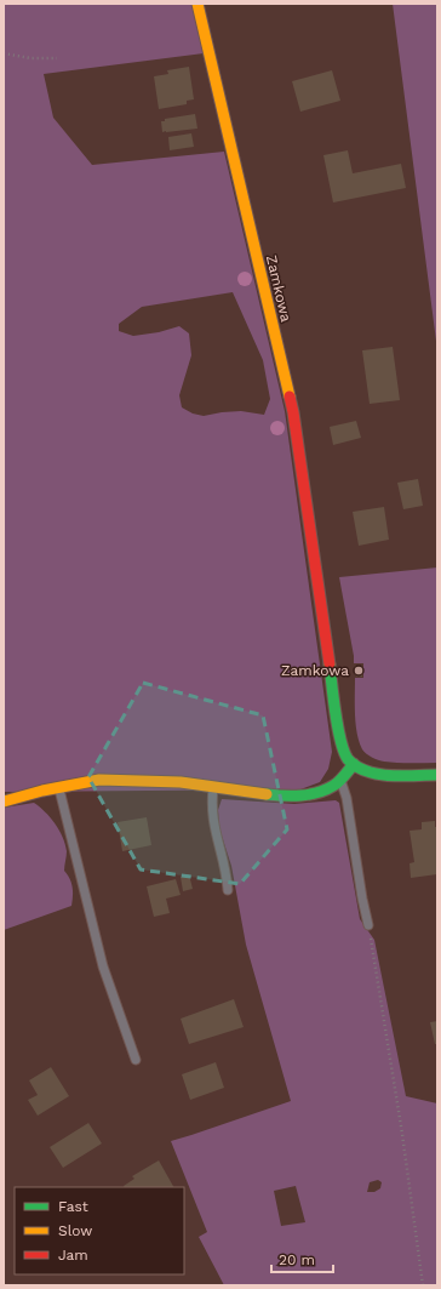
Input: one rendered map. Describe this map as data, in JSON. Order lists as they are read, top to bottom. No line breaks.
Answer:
{"streets":{"street":["Zamkowa"]},"places":["Zamkowa"],"legend":["Fast","Slow","Jam"],"scale_bar":"20 m"}
